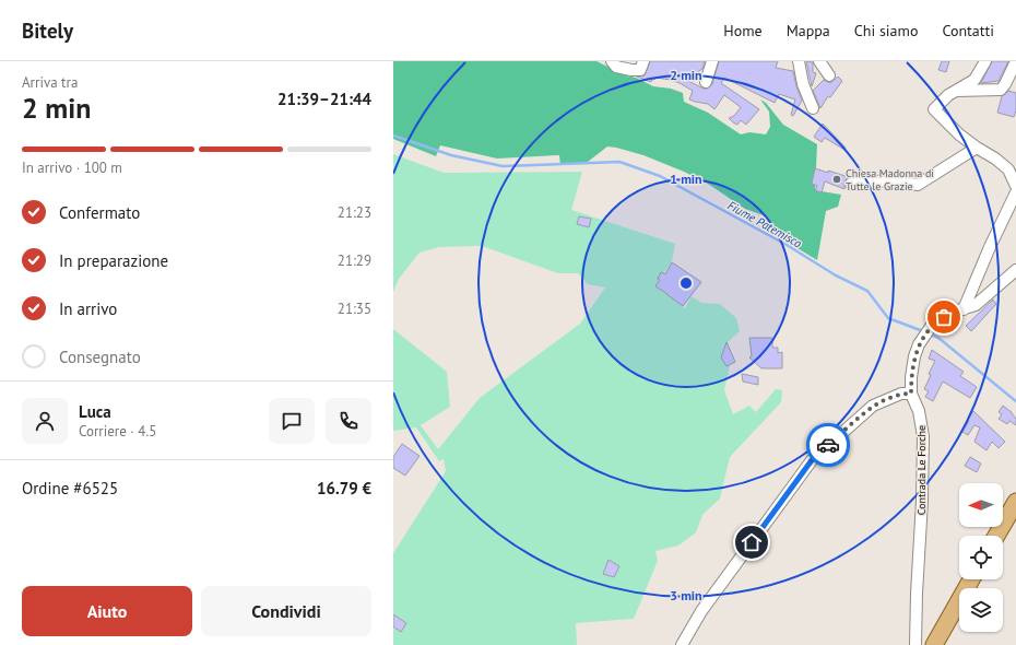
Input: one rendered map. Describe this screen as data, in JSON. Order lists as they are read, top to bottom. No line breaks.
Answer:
{"streets":{"street":["Contrada Le Forche"]},"water":["Fiume Patemisco"],"places":["Chiesa Madonna di Tutte le Grazie"],"north":"left","page":{"header":"Bitely","nav":["Home","Mappa","Chi siamo","Contatti"],"heading":["2 min","Arriva tra","21:39–21:44"],"panel":["Luca","Corriere · 4.5","Ordine #6525","16.79 €"],"bar":"In arrivo · 100 m","list":[["Confermato","21:23"],["In preparazione","21:29"],["In arrivo","21:35"],"Consegnato"],"buttons":["Aiuto","Condividi"]},"rings":["2 min","1 min","3 min"]}
